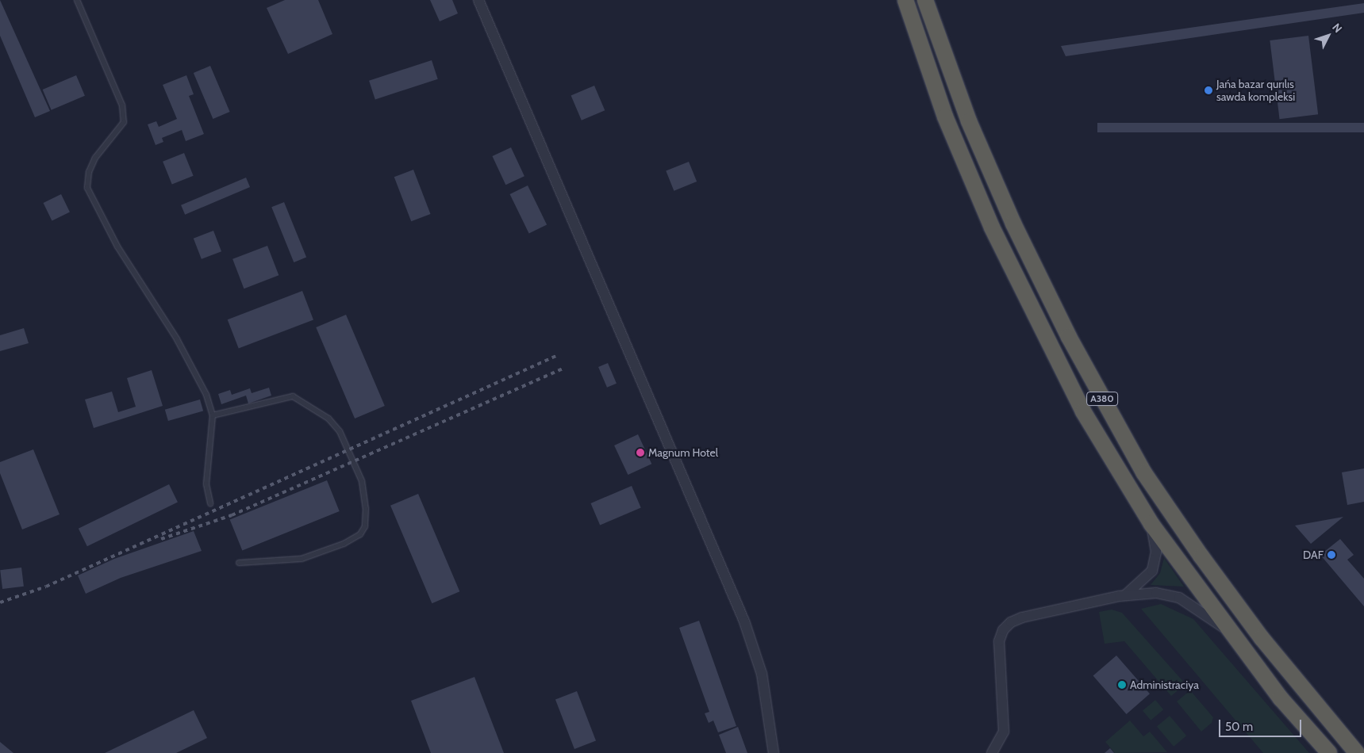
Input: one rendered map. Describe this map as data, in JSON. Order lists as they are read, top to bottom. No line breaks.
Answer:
{"streets":{"highway":["A380"]},"places":["Jańa bazar qurılıs sawda kompleksi","Magnum Hotel","DAF","Administraciya"],"scale_bar":"50 m","north":"top right"}
